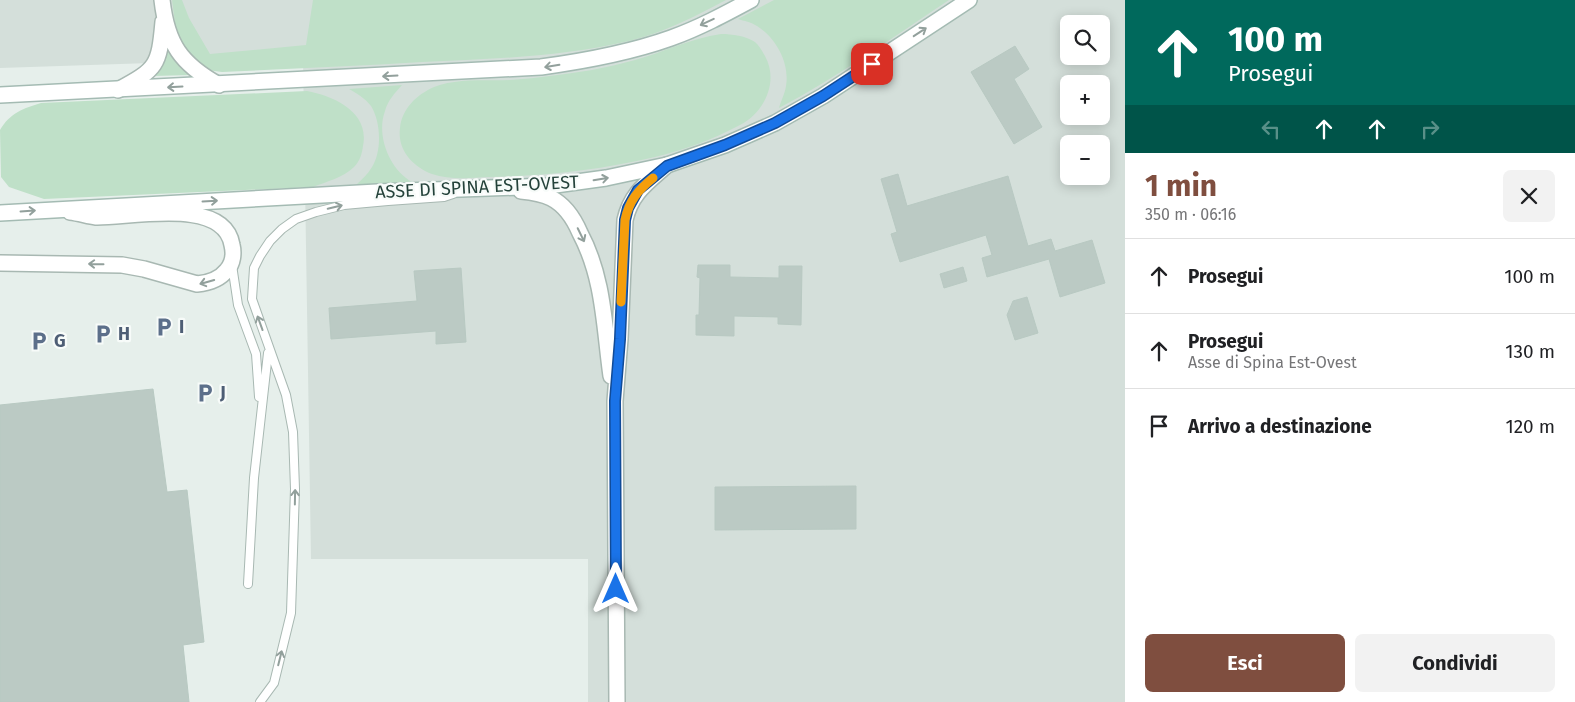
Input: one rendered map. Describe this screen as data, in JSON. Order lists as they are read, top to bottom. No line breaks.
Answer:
{"streets":{"main road":["ASSE DI SPINA EST-OVEST"]},"places":{"parking":["I","H","G","J"]},"page":{"turn":["100 m","Prosegui"],"map_buttons":["+","−"],"heading":["1 min","350 m · 06:16"],"list":[{"name":"Prosegui","value":"100 m"},{"name":"Prosegui","note":"Asse di Spina Est-Ovest","value":"130 m"},{"name":"Arrivo a destinazione","value":"120 m"}],"buttons":["Esci","Condividi"]}}
